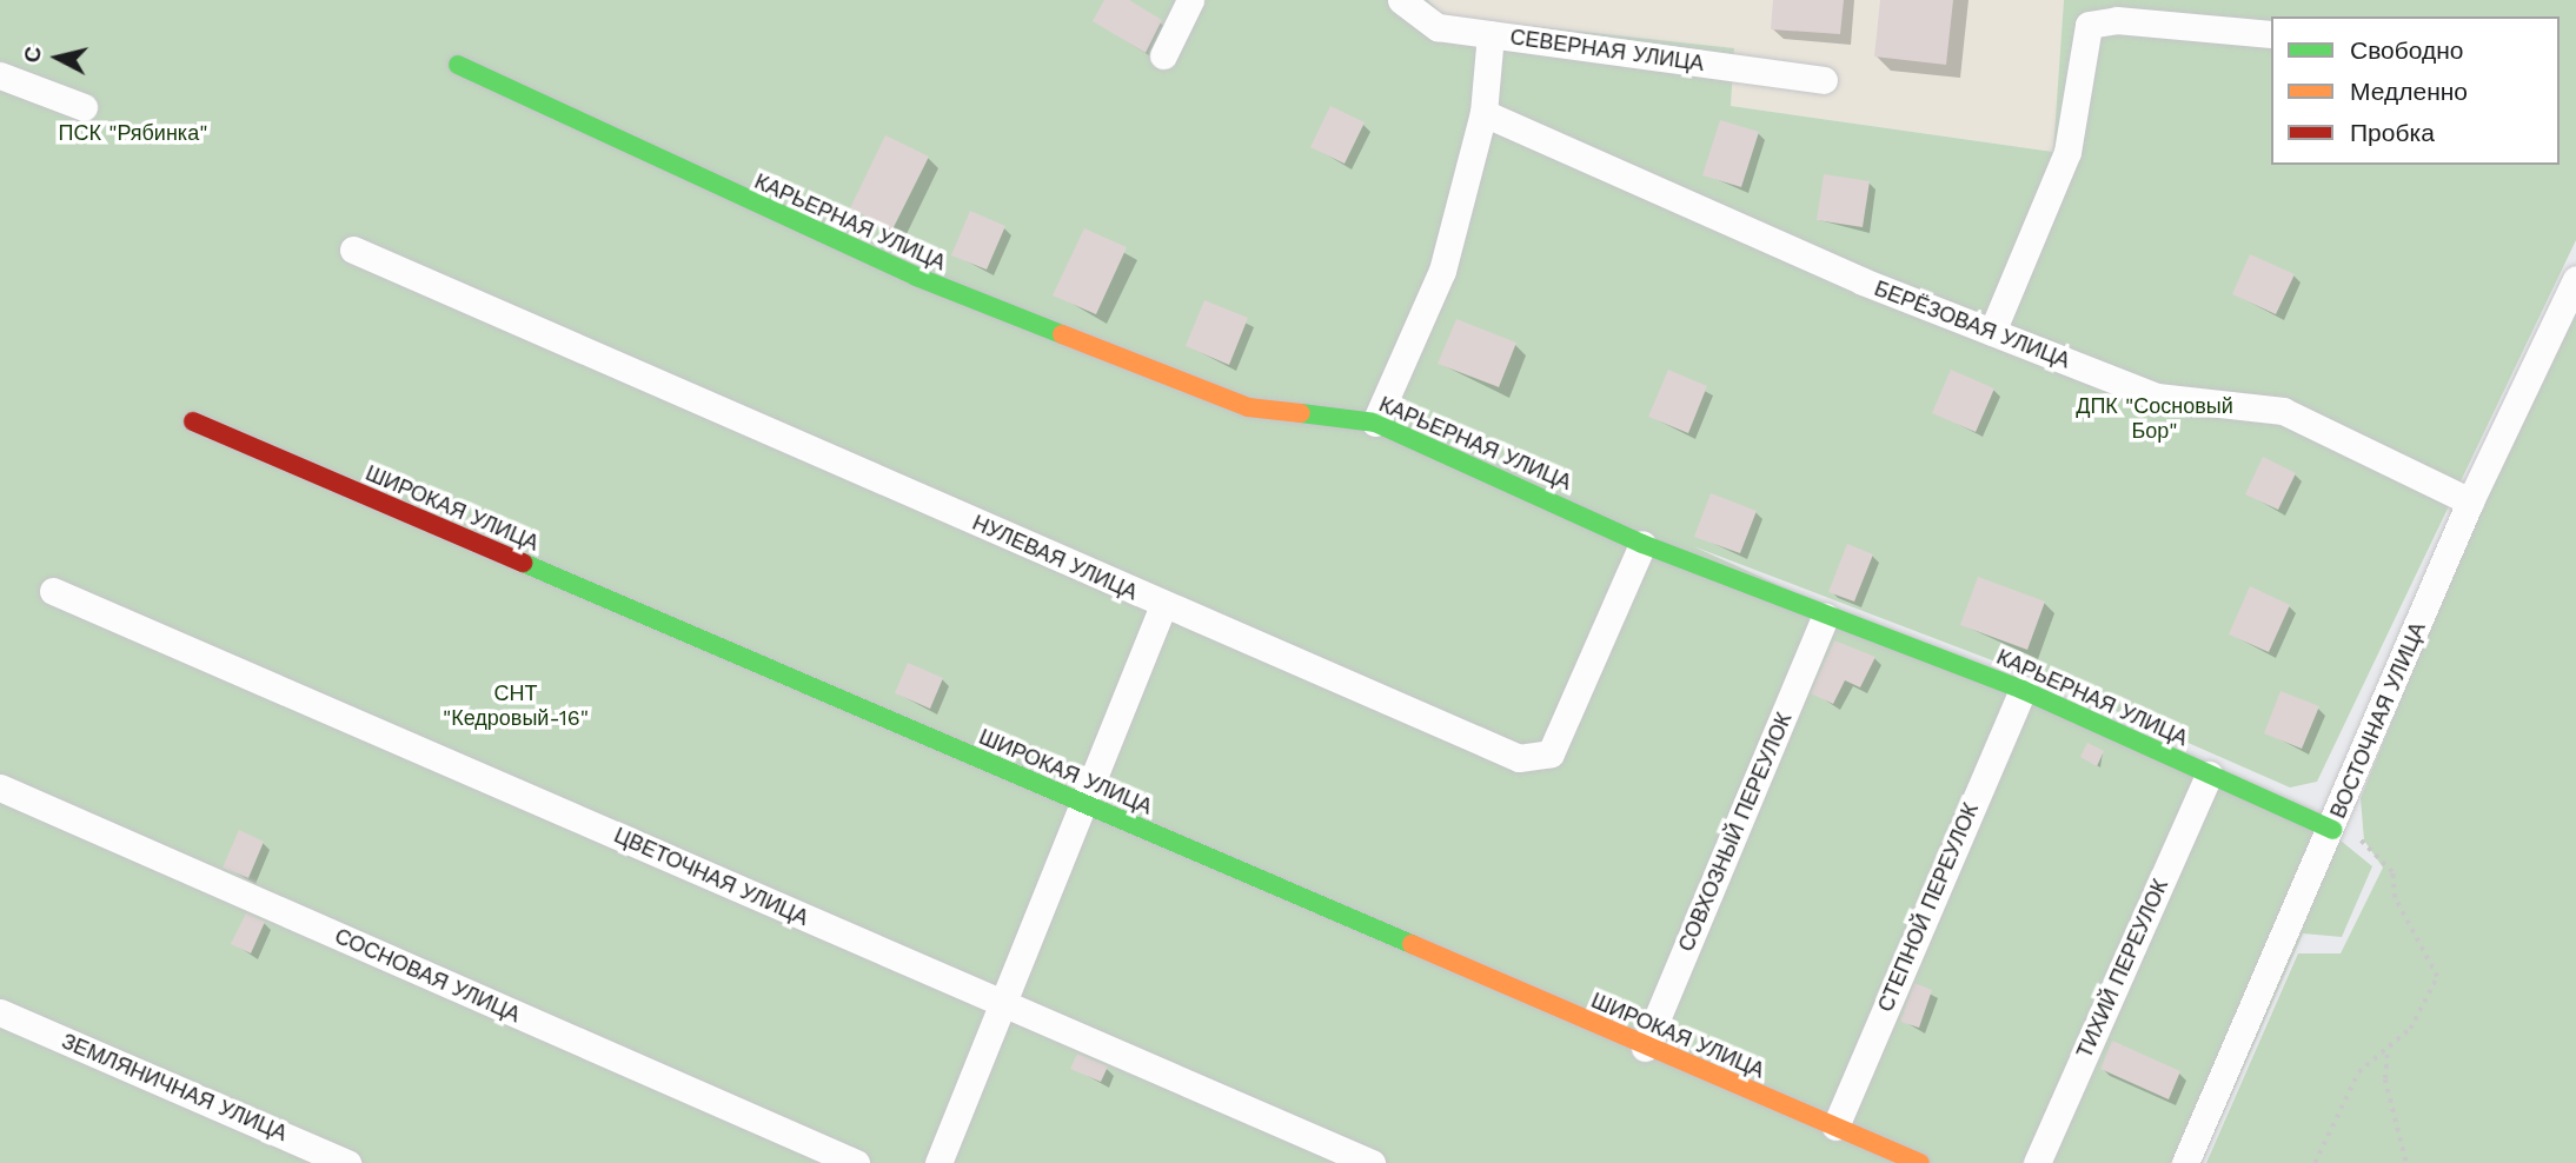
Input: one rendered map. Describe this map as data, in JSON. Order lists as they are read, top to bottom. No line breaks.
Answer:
{"streets":{"street":["СЕВЕРНАЯ УЛИЦА","КАРЬЕРНАЯ УЛИЦА","БЕРЁЗОВАЯ УЛИЦА","ШИРОКАЯ УЛИЦА","НУЛЕВАЯ УЛИЦА","ВОСТОЧНАЯ УЛИЦА","СОВХОЗНЫЙ ПЕРЕУЛОК","ЦВЕТОЧНАЯ УЛИЦА","СТЕПНОЙ ПЕРЕУЛОК","ТИХИЙ ПЕРЕУЛОК","СОСНОВАЯ УЛИЦА","ЗЕМЛЯНИЧНАЯ УЛИЦА"]},"crossings":[["КАРЬЕРНАЯ УЛИЦА","НУЛЕВАЯ УЛИЦА"],["КАРЬЕРНАЯ УЛИЦА","ВОСТОЧНАЯ УЛИЦА"],["КАРЬЕРНАЯ УЛИЦА","СОВХОЗНЫЙ ПЕРЕУЛОК"],["КАРЬЕРНАЯ УЛИЦА","СТЕПНОЙ ПЕРЕУЛОК"],["КАРЬЕРНАЯ УЛИЦА","ТИХИЙ ПЕРЕУЛОК"],["БЕРЁЗОВАЯ УЛИЦА","ВОСТОЧНАЯ УЛИЦА"],["ШИРОКАЯ УЛИЦА","СОВХОЗНЫЙ ПЕРЕУЛОК"],["ШИРОКАЯ УЛИЦА","СТЕПНОЙ ПЕРЕУЛОК"]],"parks":["ПСК \"Рябинка\"","ДПК \"Сосновый Бор\"","СНТ \"Кедровый-16\""],"legend":["Свободно","Медленно","Пробка"],"north":"left"}
